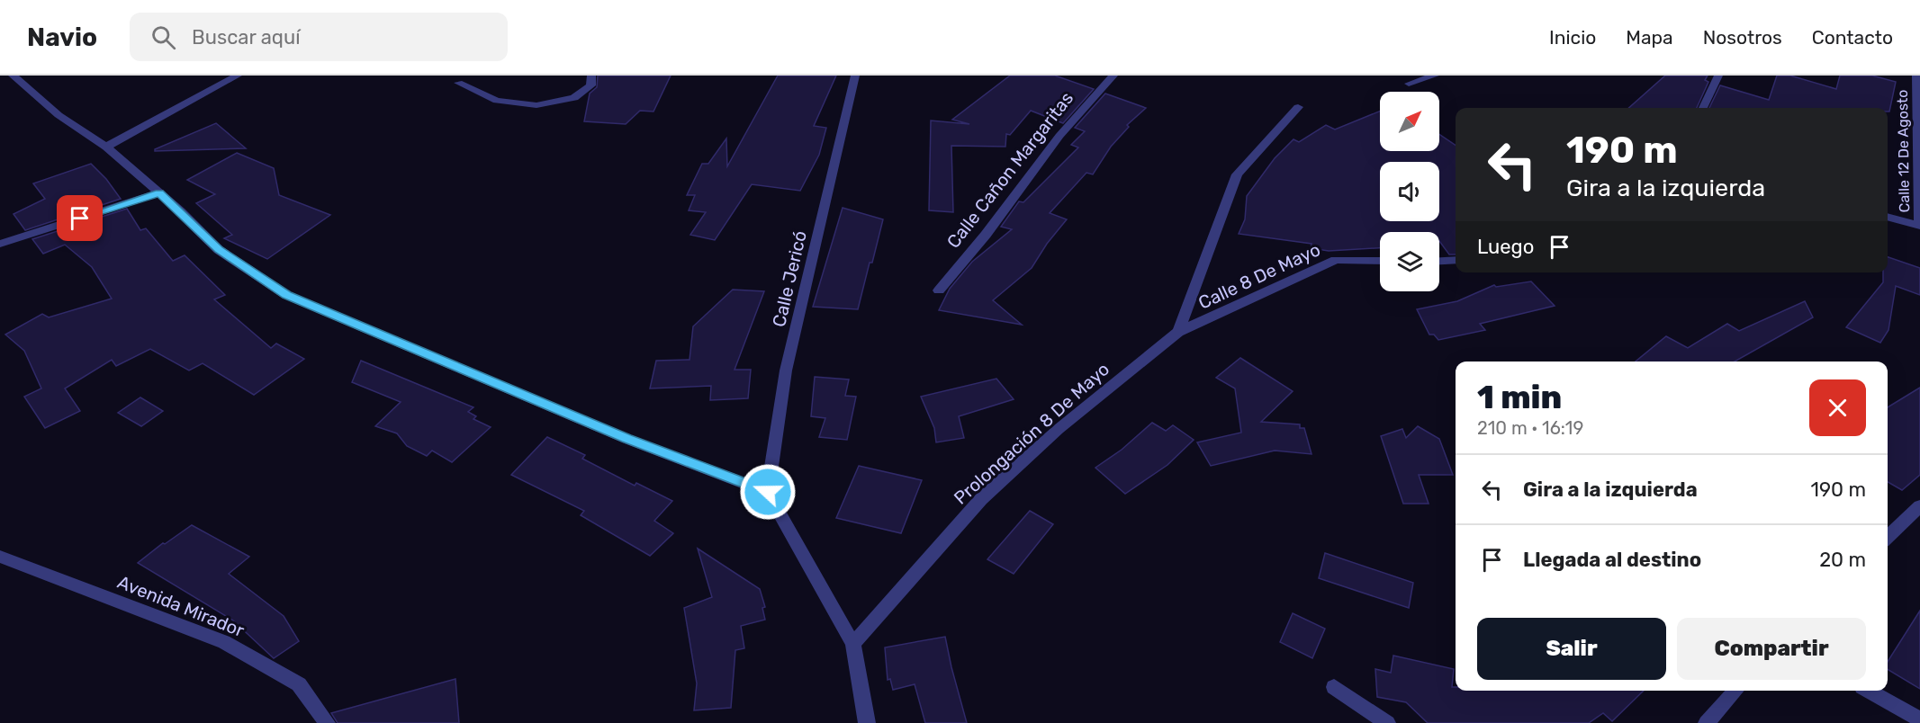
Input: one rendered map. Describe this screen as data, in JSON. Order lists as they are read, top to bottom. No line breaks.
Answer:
{"streets":{"street":["Calle 12 De Agosto","Calle Cañon Margaritas","Calle 8 De Mayo","Calle Jericó","Prolongación 8 De Mayo","Avenida Mirador"]},"crossings":[["Calle 8 De Mayo","Prolongación 8 De Mayo"]],"north":"top right","page":{"header":"Navio","search":"Buscar aquí","nav":["Inicio","Mapa","Nosotros","Contacto"],"turn":["190 m","Gira a la izquierda"],"then":"Luego","heading":["1 min","210 m · 16:19"],"list":[{"name":"Gira a la izquierda","value":"190 m"},{"name":"Llegada al destino","value":"20 m"}],"buttons":["Salir","Compartir"]}}
